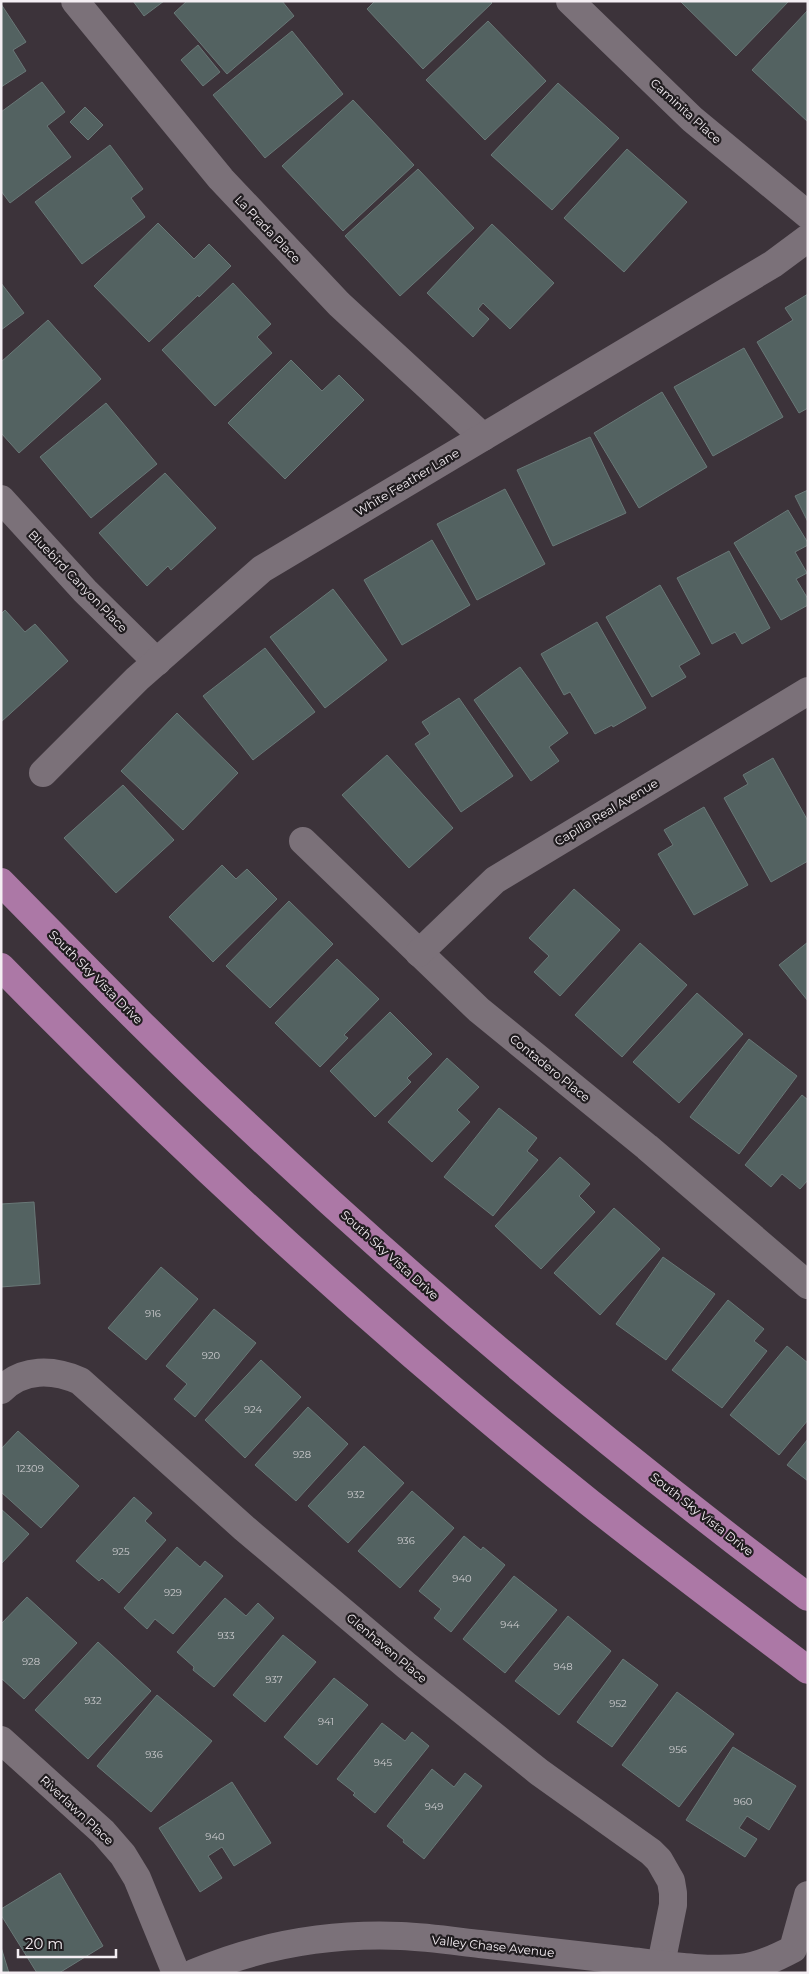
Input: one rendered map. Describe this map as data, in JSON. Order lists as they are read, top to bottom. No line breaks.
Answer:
{"streets":{"main road":["South Sky Vista Drive"],"street":["Caminita Place","La Prada Place","White Feather Lane","Bluebird Canyon Place","Capilla Real Avenue","Contadero Place","Glenhaven Place","Riverlawn Place","Valley Chase Avenue"]},"crossings":[["La Prada Place","White Feather Lane"],["White Feather Lane","Bluebird Canyon Place"],["Capilla Real Avenue","Contadero Place"],["Glenhaven Place","Valley Chase Avenue"]],"house_numbers":["916","920","924","928","12309","932","936","925","940","929","944","933","928","948","937","932","952","941","956","936","945","960","949","940"],"scale_bar":"20 m"}
